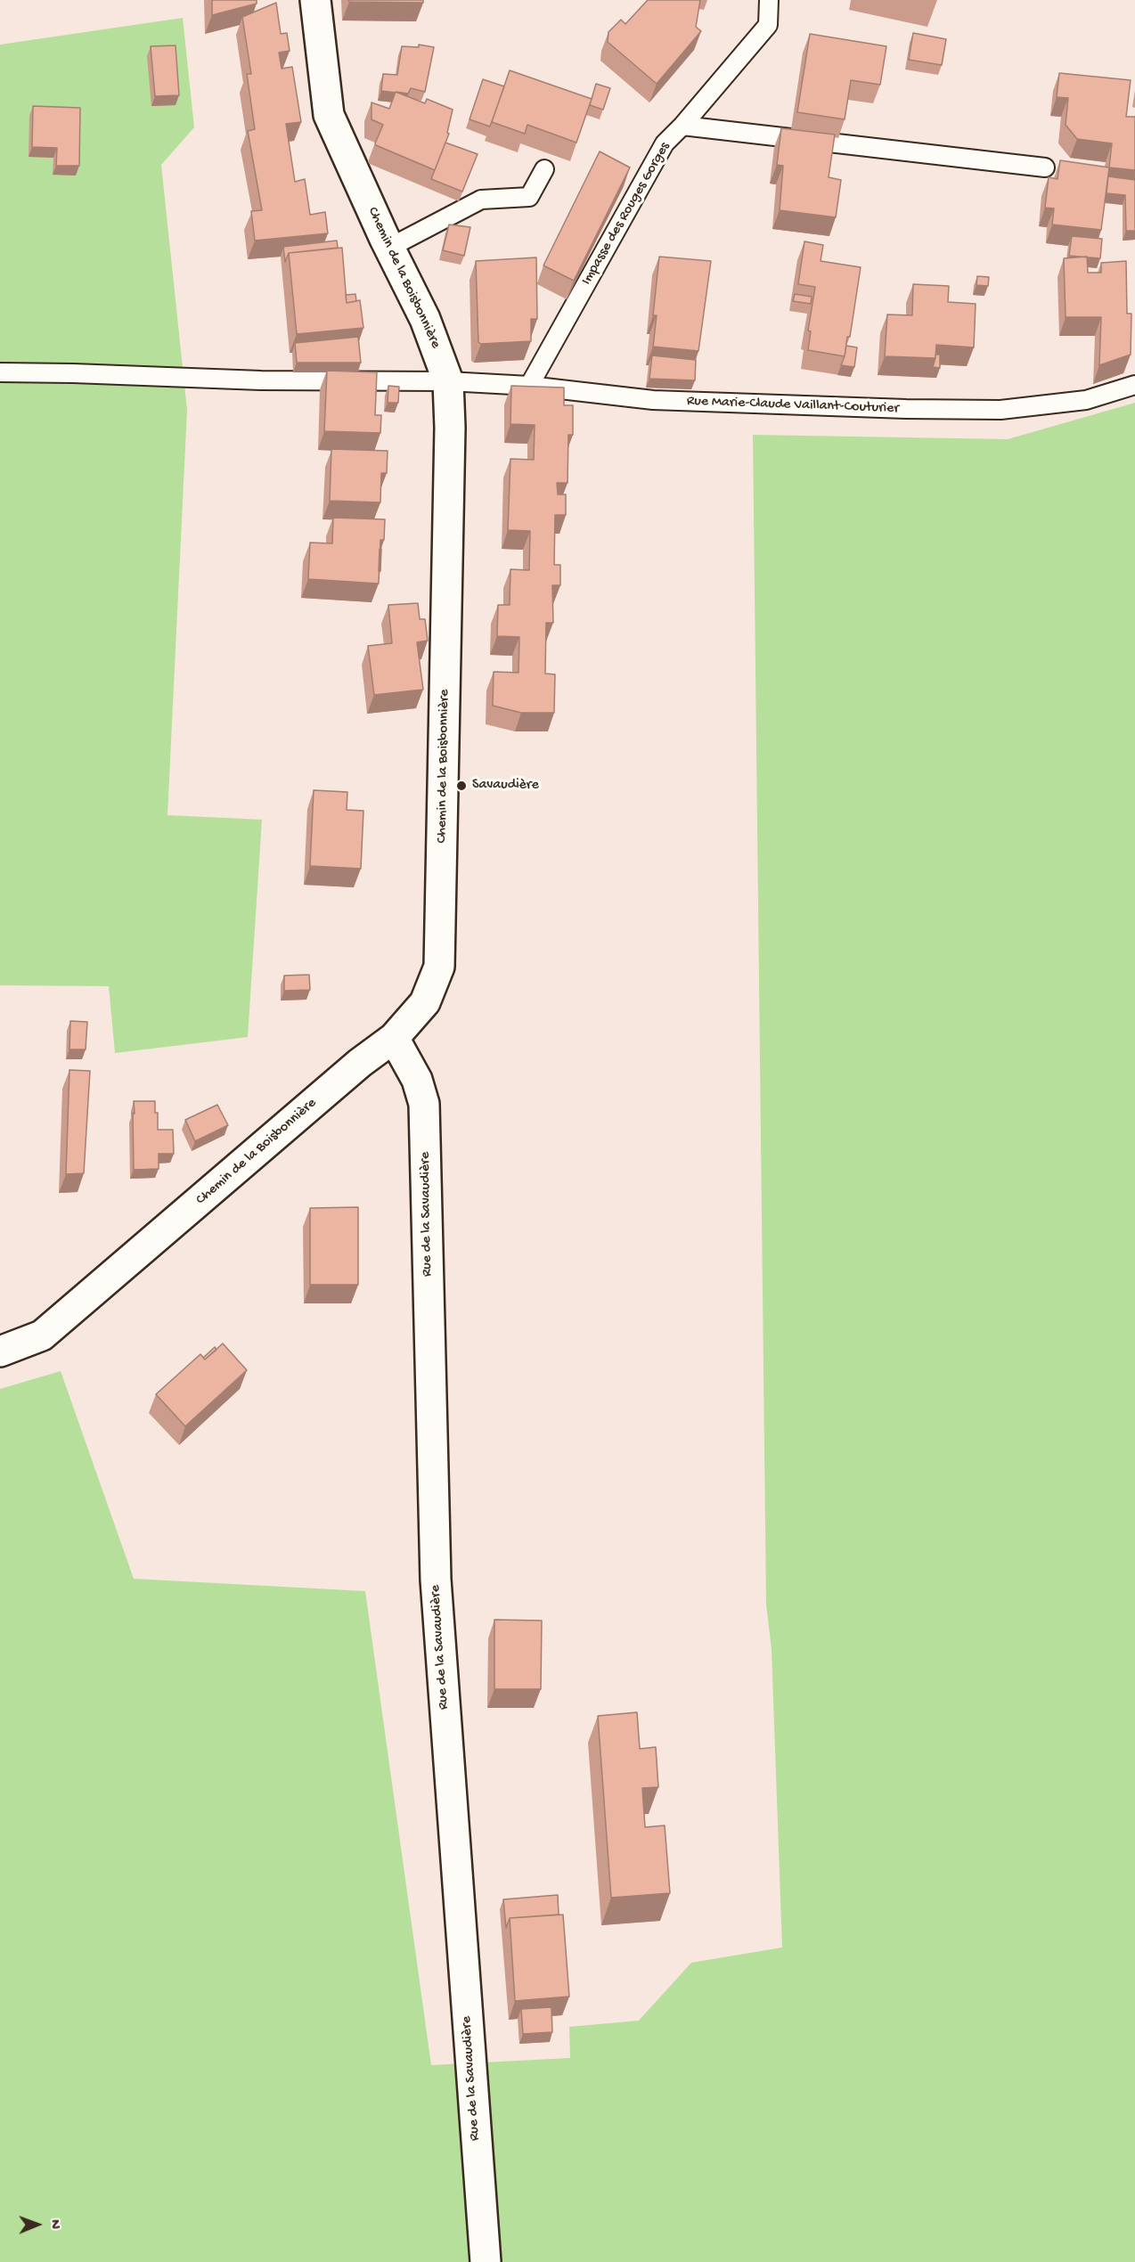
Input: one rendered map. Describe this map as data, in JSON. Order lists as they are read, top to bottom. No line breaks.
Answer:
{"streets":{"street":["Chemin de la Boisbonnière","Rue de la Savaudière"],"lane":["Impasse des Rouges Gorges","Rue Marie-Claude Vaillant-Couturier"]},"crossings":[["Impasse des Rouges Gorges","Rue Marie-Claude Vaillant-Couturier"],["Chemin de la Boisbonnière","Rue Marie-Claude Vaillant-Couturier"],["Chemin de la Boisbonnière","Rue de la Savaudière"]],"places":["Savaudière"],"north":"right"}
